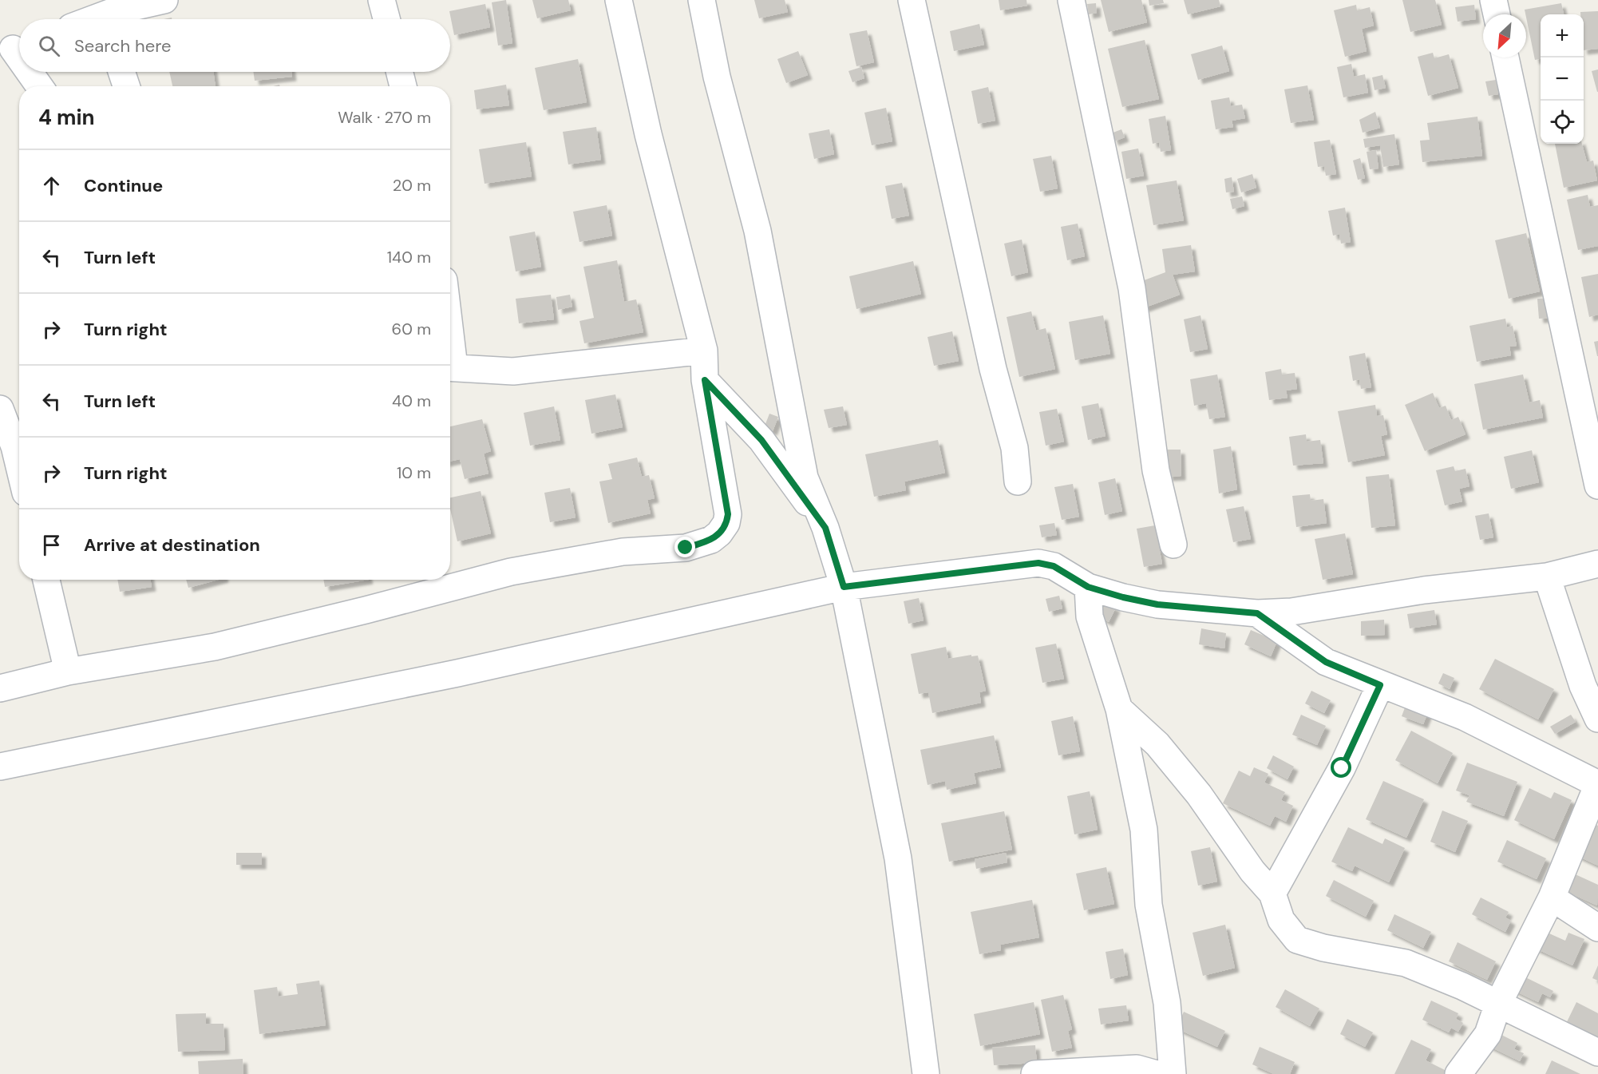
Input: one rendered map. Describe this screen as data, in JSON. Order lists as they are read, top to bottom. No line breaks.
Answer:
{"north":"bottom left","page":{"map_buttons":["+","−"],"search":"Search here","heading":["4 min","Walk · 270 m"],"list":[["Continue","20 m"],["Turn left","140 m"],["Turn right","60 m"],["Turn left","40 m"],["Turn right","10 m"],"Arrive at destination"]}}
